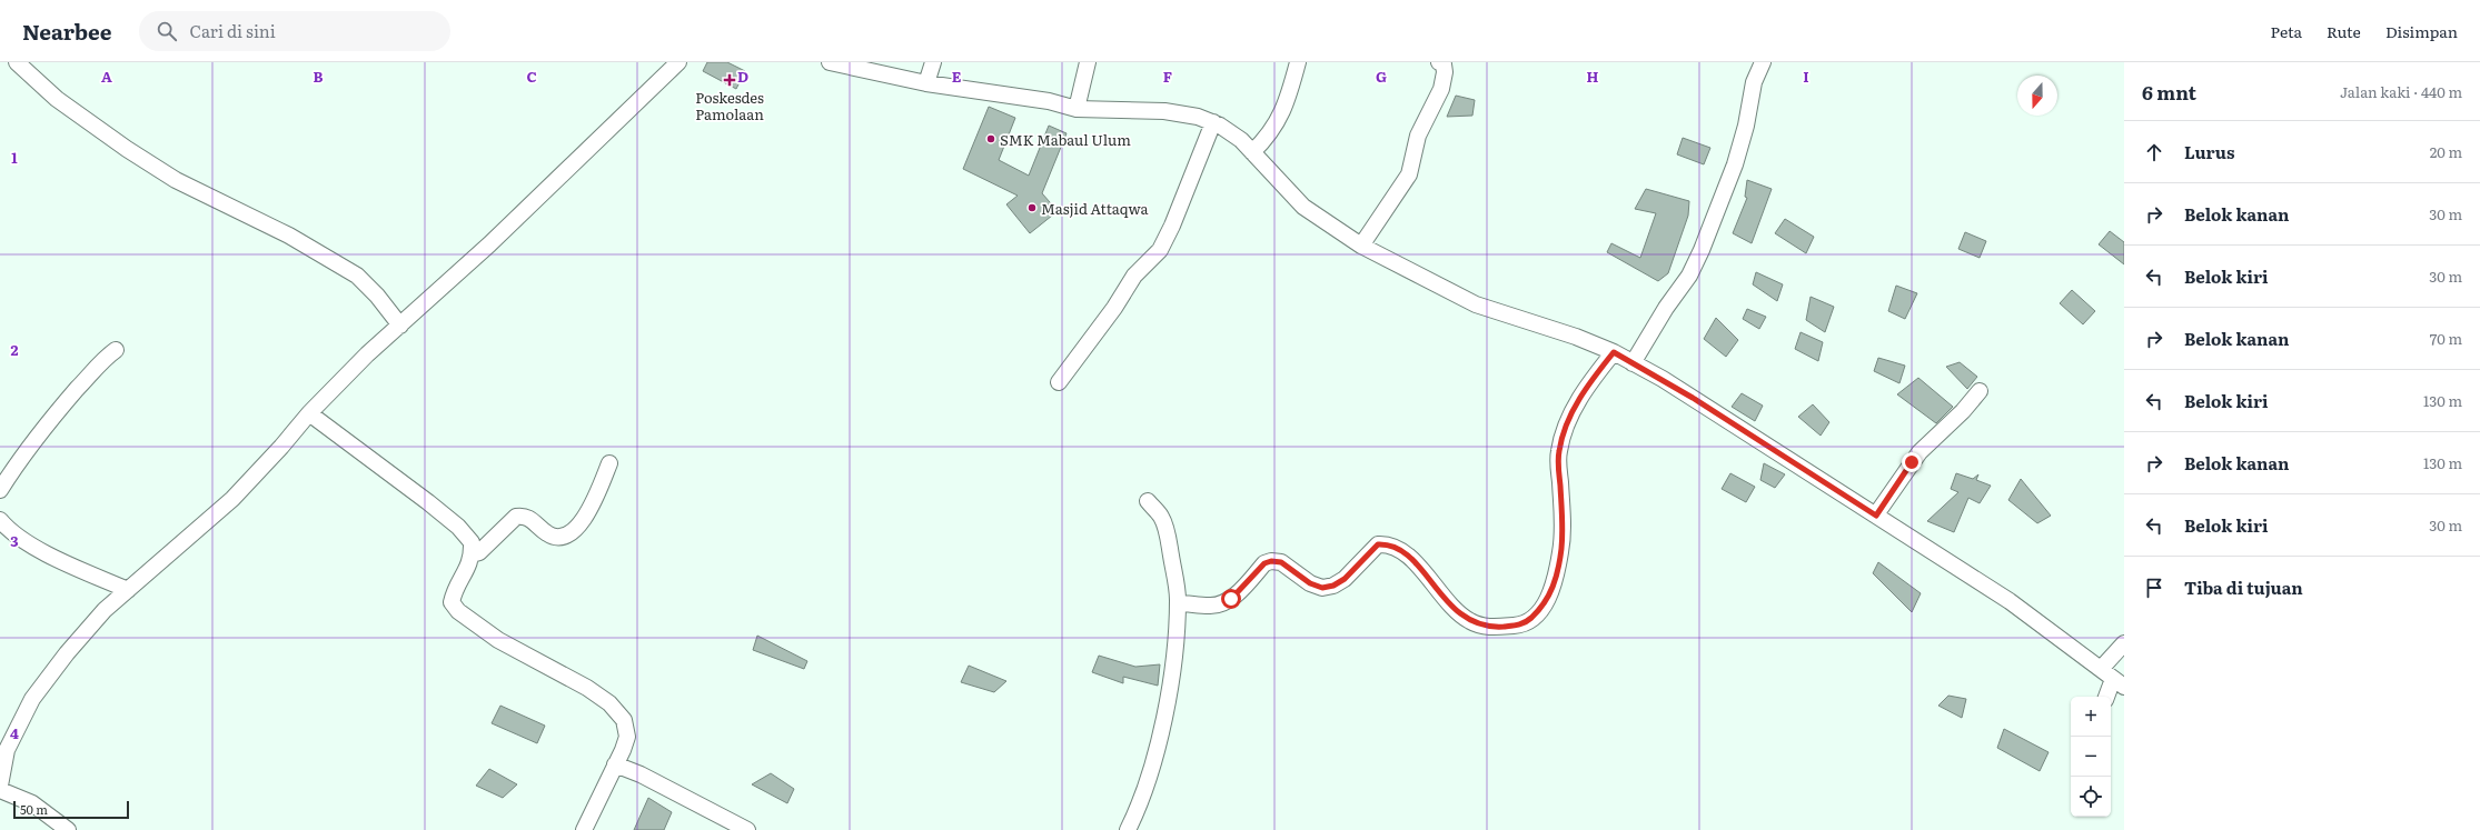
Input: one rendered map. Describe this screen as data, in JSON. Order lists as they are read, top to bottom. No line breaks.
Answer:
{"places":{"health":["Poskesdes Pamolaan"],"other":["SMK Mabaul Ulum","Masjid Attaqwa"]},"scale_bar":"50 m","north":"bottom","page":{"header":"Nearbee","search":"Cari di sini","nav":["Peta","Rute","Disimpan"],"heading":["6 mnt","Jalan kaki · 440 m"],"list":[["Lurus","20 m"],["Belok kanan","30 m"],["Belok kiri","30 m"],["Belok kanan","70 m"],["Belok kiri","130 m"],["Belok kanan","130 m"],["Belok kiri","30 m"],"Tiba di tujuan"],"map_buttons":["+","−"],"scale":"50 m"},"grid":{"columns":["A","B","C","D","E","F","G","H","I"],"rows":["1","2","3","4"]}}
